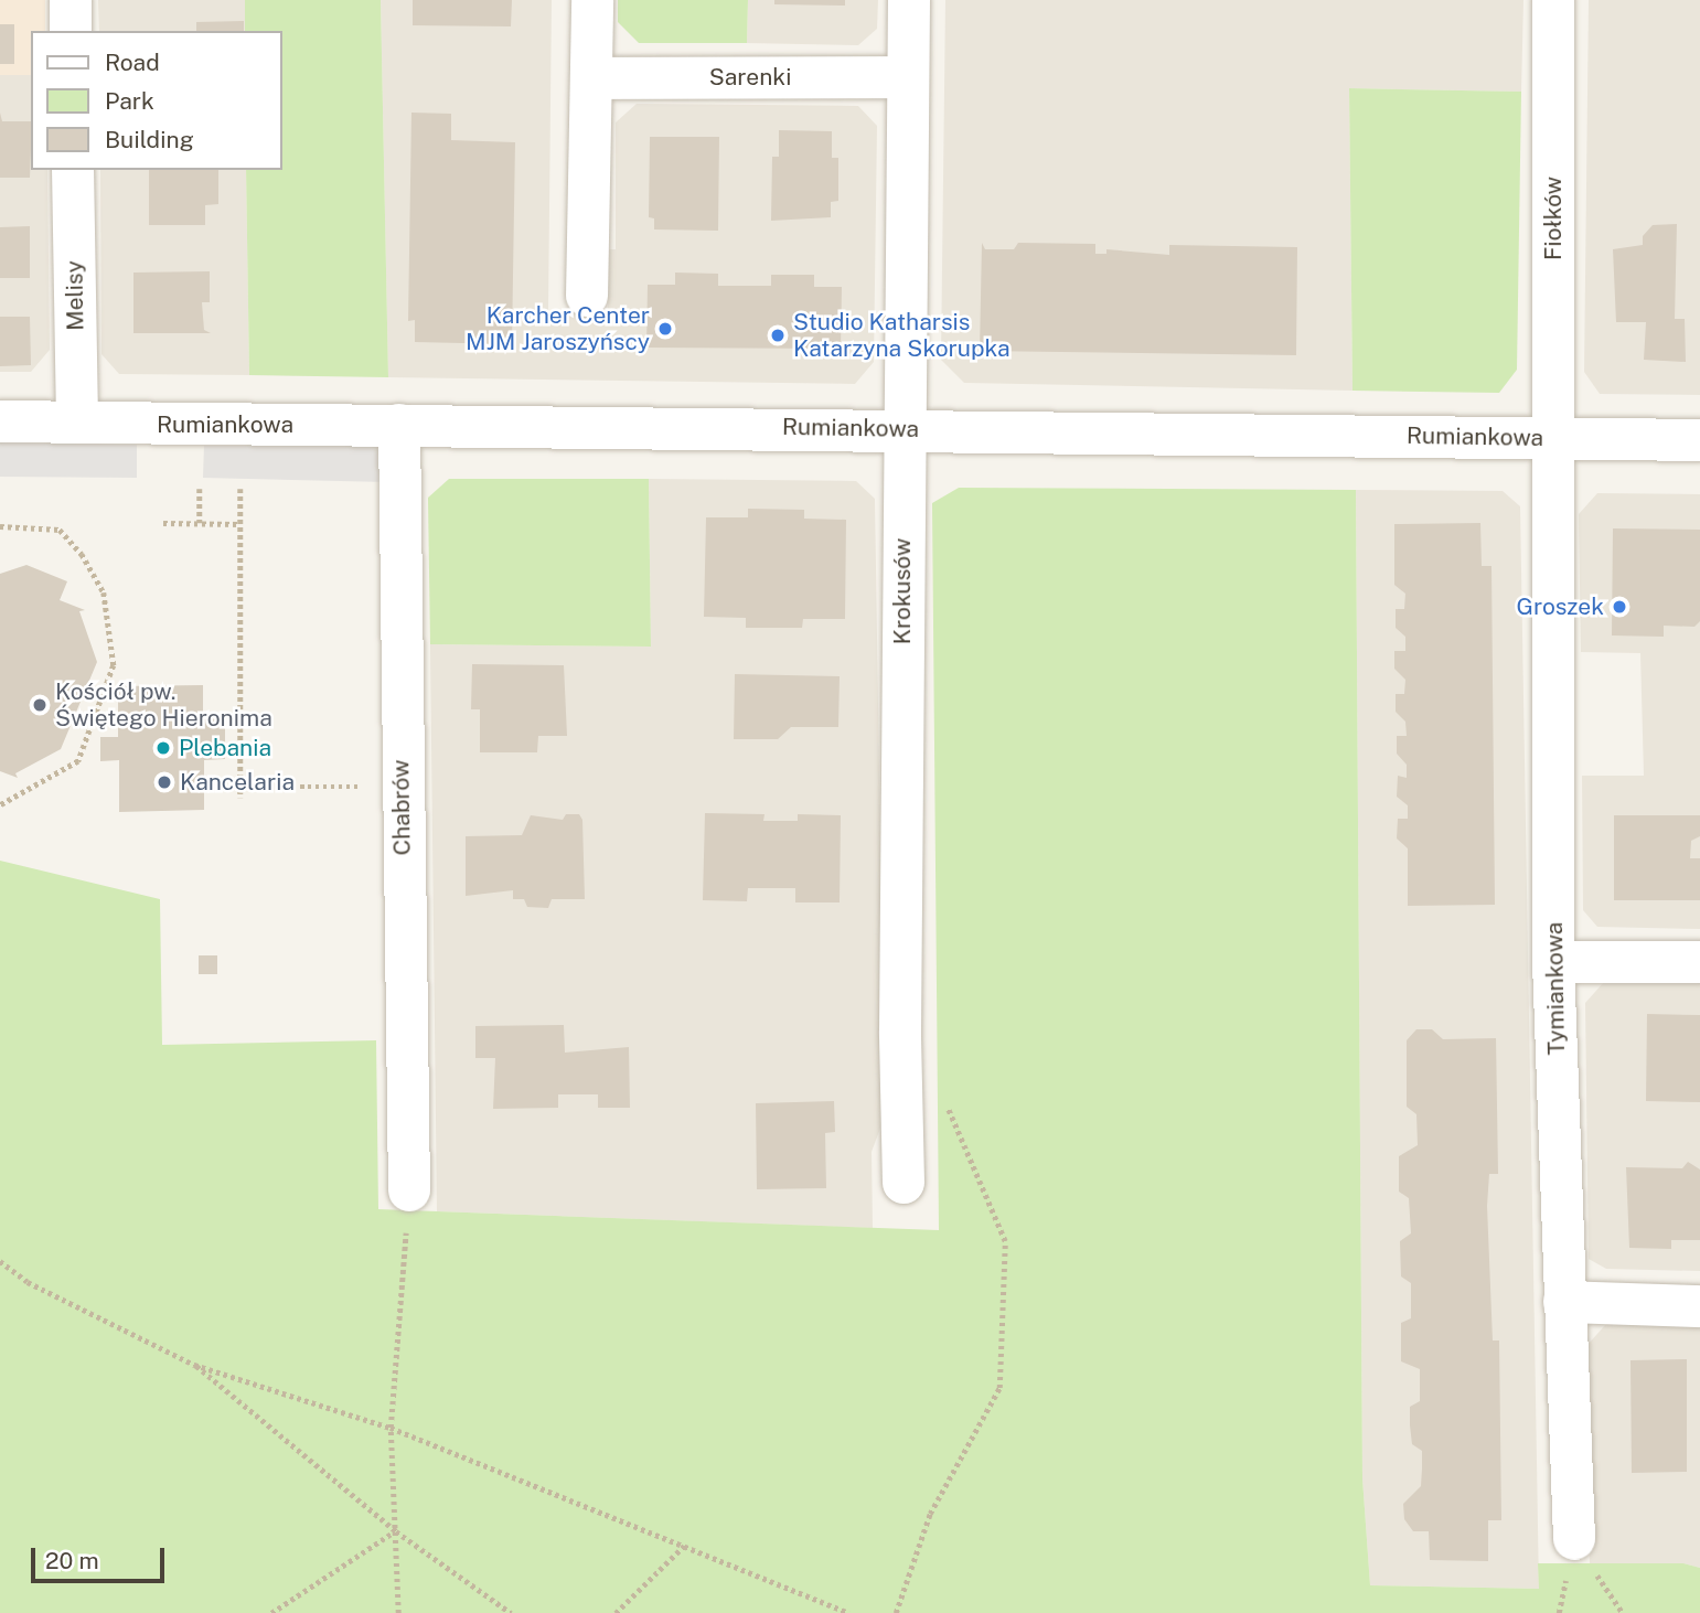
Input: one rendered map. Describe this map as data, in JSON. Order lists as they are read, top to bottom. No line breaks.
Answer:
{"streets":{"street":["Sarenki","Fiołków","Melisy","Rumiankowa","Krokusów","Chabrów","Tymiankowa"]},"crossings":[["Sarenki","Krokusów"],["Fiołków","Rumiankowa"],["Fiołków","Tymiankowa"],["Melisy","Rumiankowa"],["Rumiankowa","Krokusów"],["Rumiankowa","Chabrów"],["Rumiankowa","Tymiankowa"]],"places":["Karcher Center MJM Jaroszyńscy","Studio Katharsis Katarzyna Skorupka","Groszek","Kościół pw. Świętego Hieronima","Plebania","Kancelaria"],"legend":["Road","Park","Building"],"scale_bar":"20 m"}
